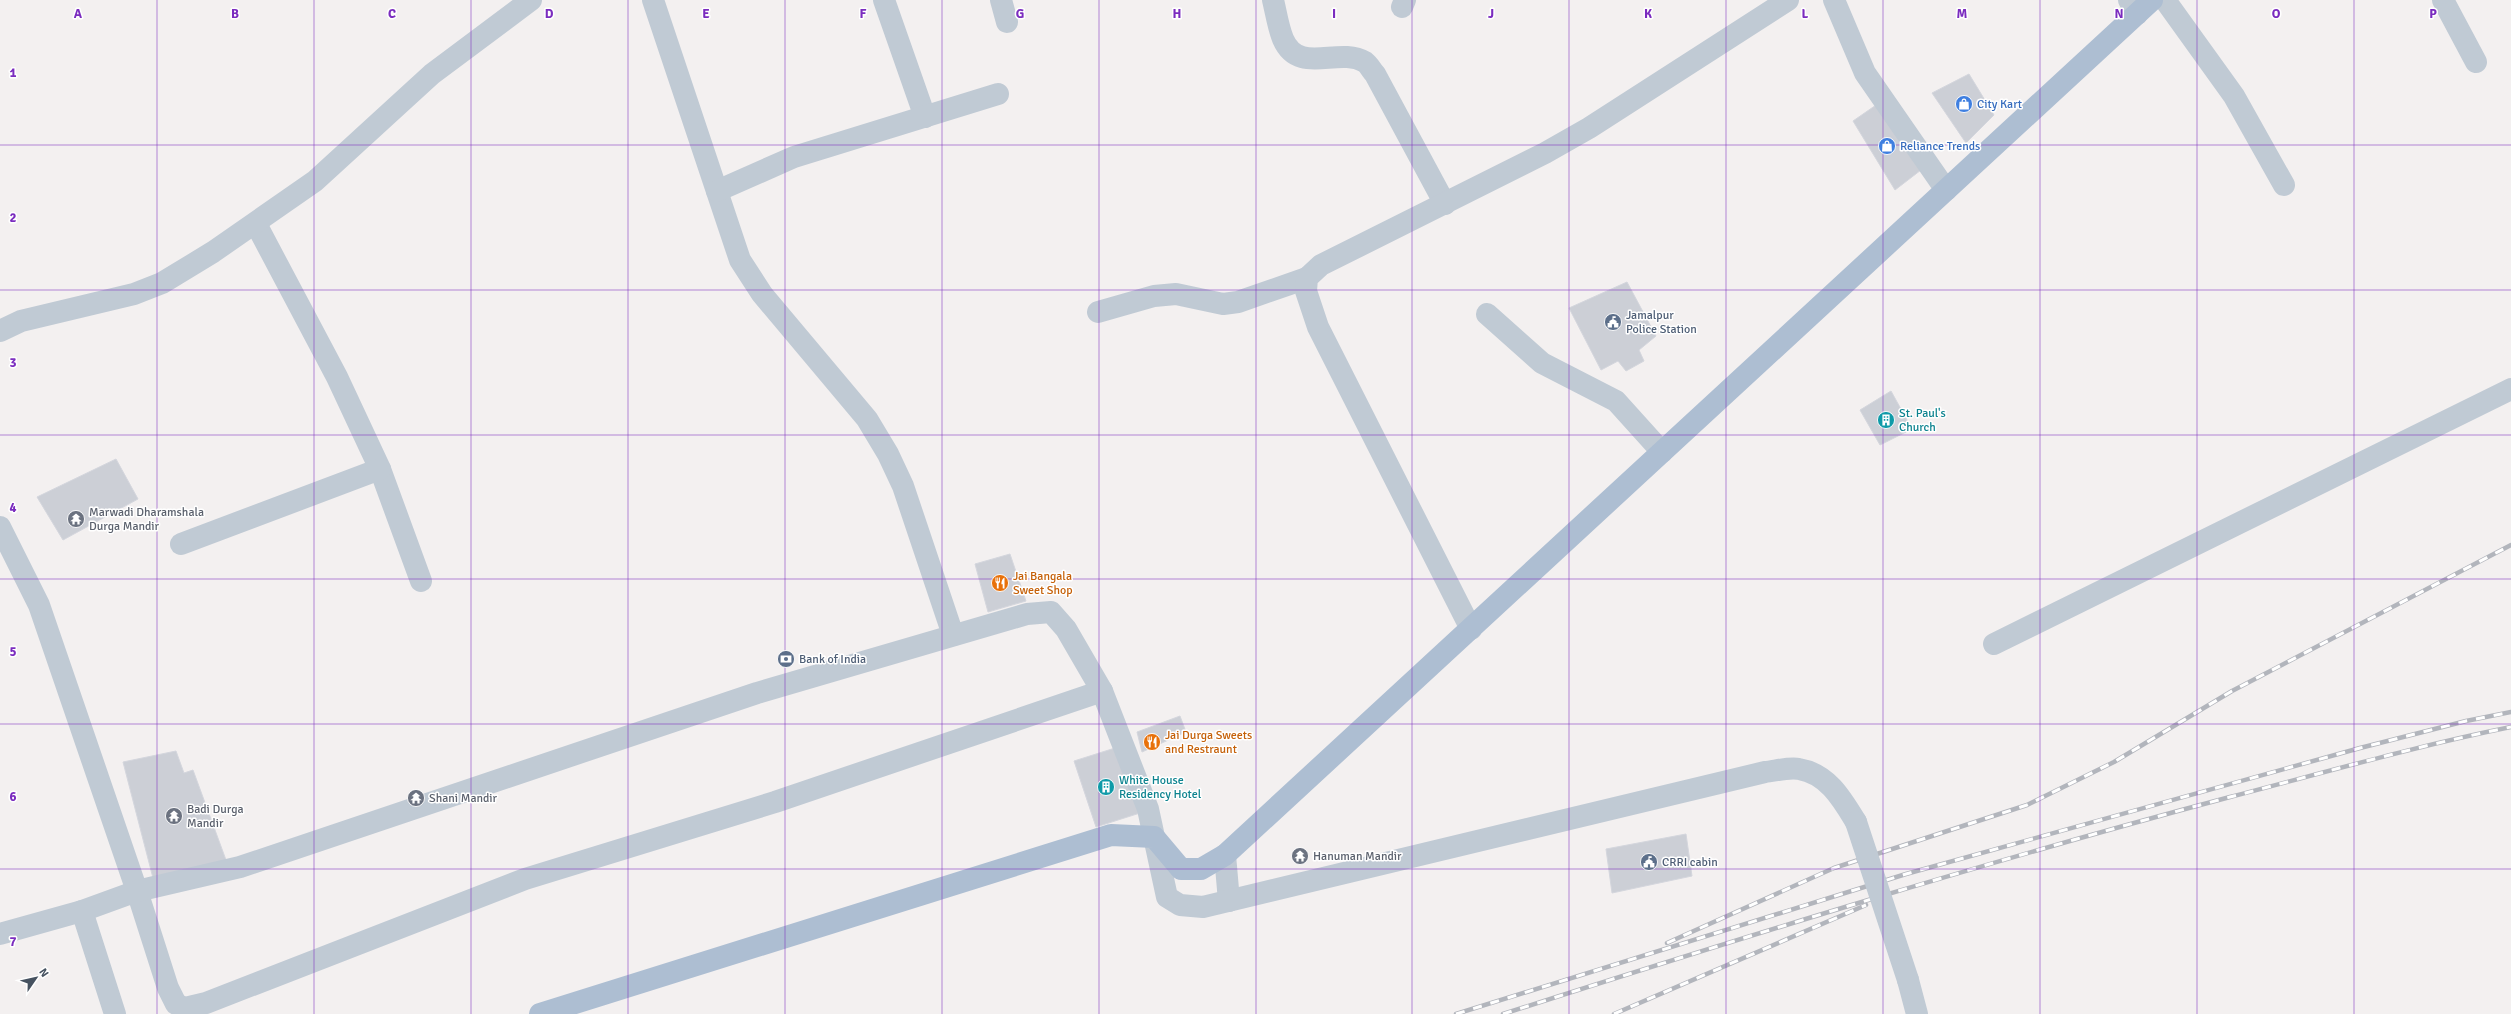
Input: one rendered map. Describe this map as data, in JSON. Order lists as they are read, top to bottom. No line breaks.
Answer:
{"places":{"shop":["City Kart","Reliance Trends"],"public building":["Jamalpur Police Station","CRRI cabin"],"building":["St. Paul's Church","White House Residency Hotel"],"temple":["Marwadi Dharamshala Durga Mandir","Shani Mandir","Badi Durga Mandir","Hanuman Mandir"],"restaurant":["Jai Bangala Sweet Shop","Jai Durga Sweets and Restraunt"],"bank":["Bank of India"]},"north":"top right","grid":{"columns":["A","B","C","D","E","F","G","H","I","J","K","L","M","N","O","P"],"rows":["1","2","3","4","5","6","7"]}}
